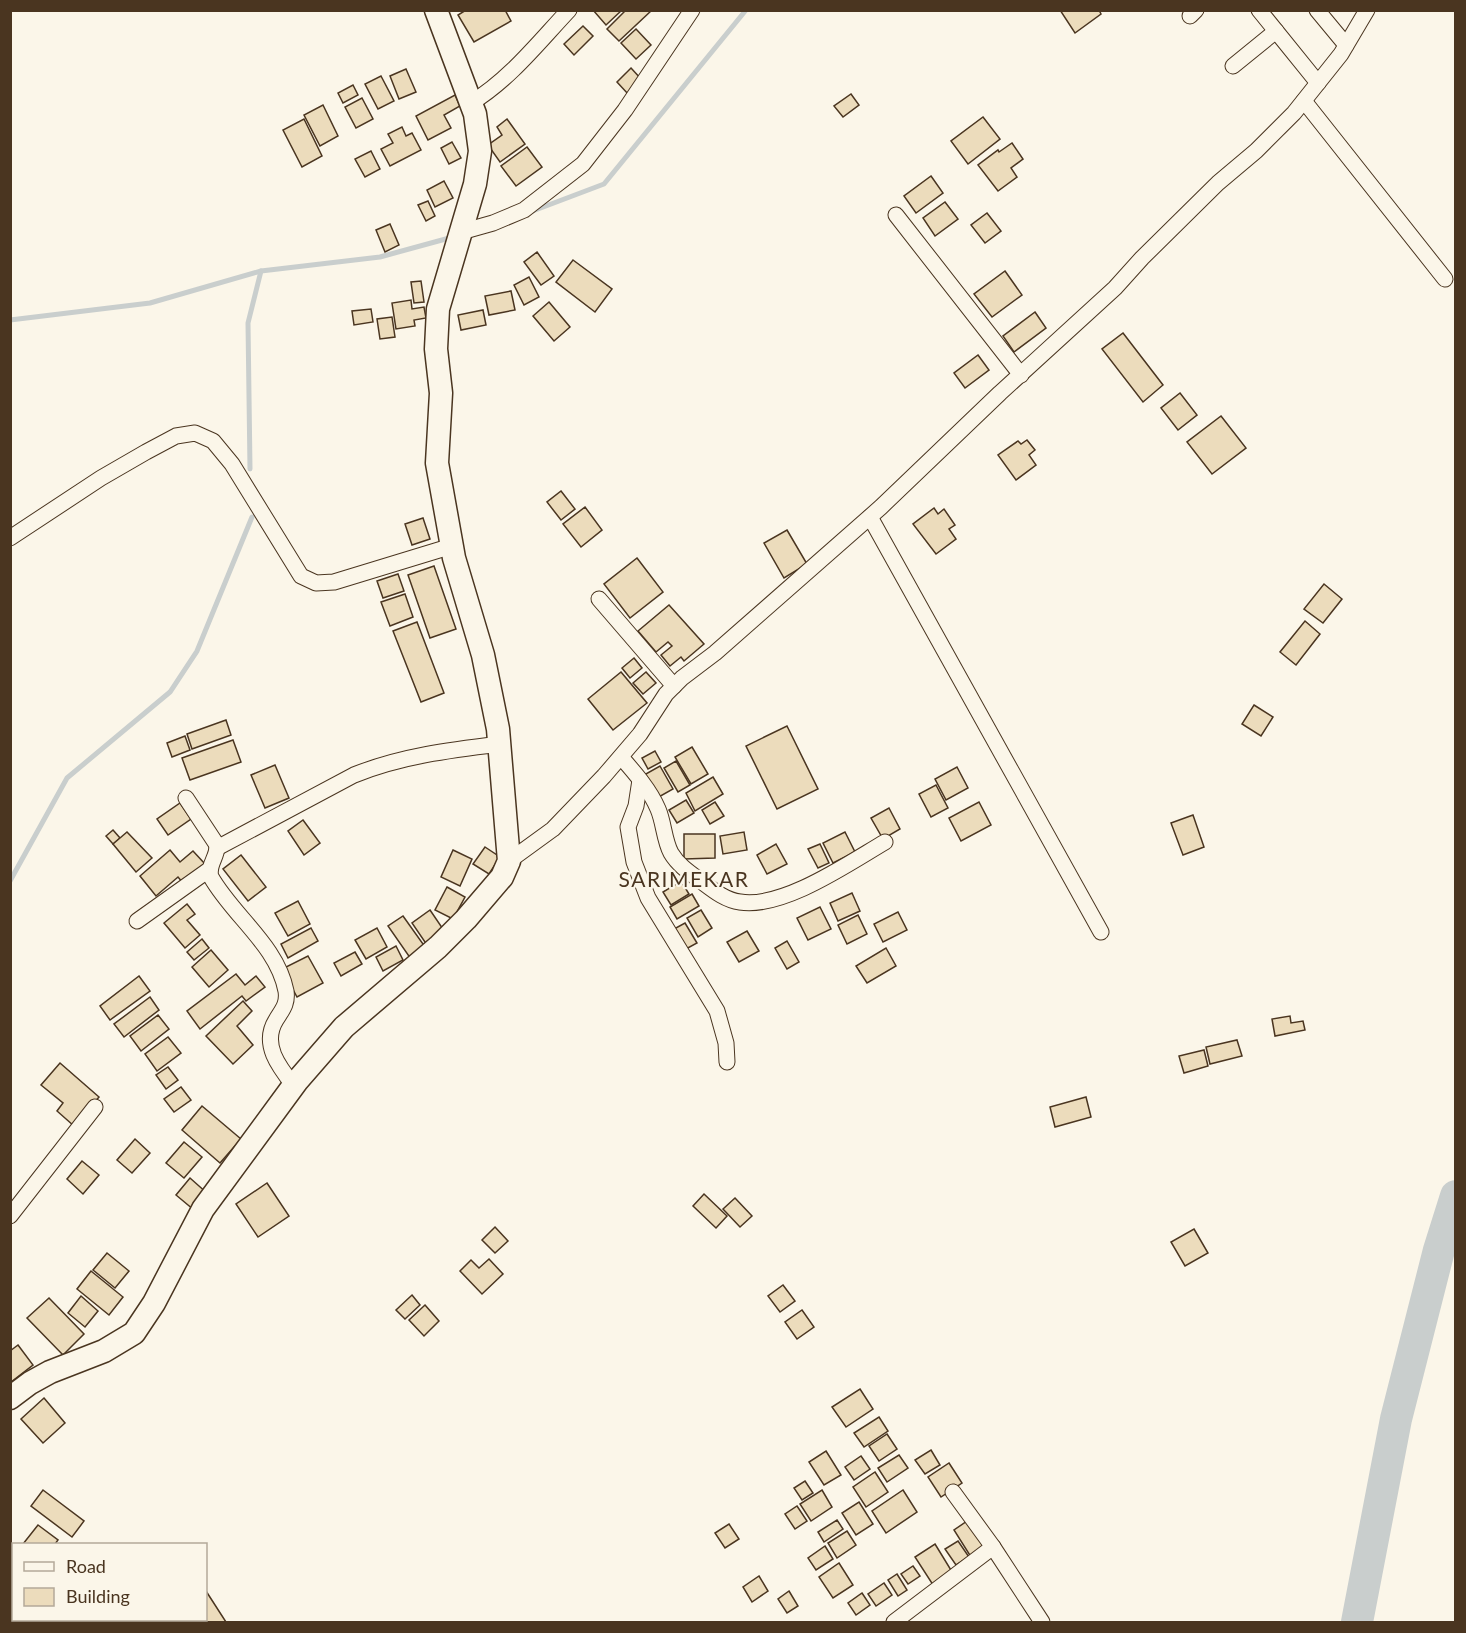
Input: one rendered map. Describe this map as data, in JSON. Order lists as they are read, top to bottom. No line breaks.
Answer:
{"districts":["SARIMEKAR"],"legend":["Road","Building"]}
